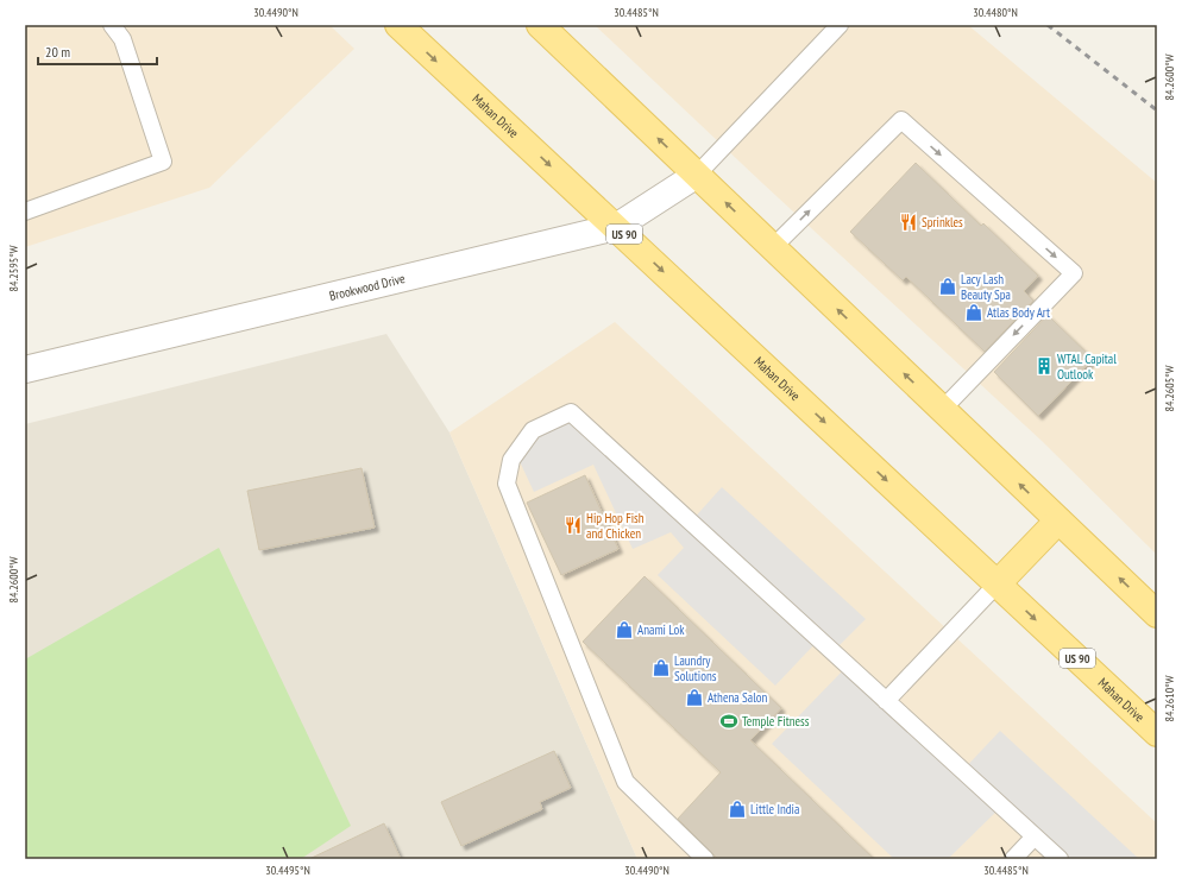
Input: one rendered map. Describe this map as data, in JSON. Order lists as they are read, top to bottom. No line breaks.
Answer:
{"streets":{"main road":["Mahan Drive","US 90"],"street":["Brookwood Drive"]},"crossings":[["Mahan Drive","Brookwood Drive"]],"places":{"restaurant":["Sprinkles","Hip Hop Fish and Chicken"],"shop":["Lacy Lash Beauty Spa","Atlas Body Art","Anami Lok","Laundry Solutions","Athena Salon","Little India"],"building":["WTAL Capital Outlook"],"sports":["Temple Fitness"]},"scale_bar":"20 m","coordinates":["30.4490°N","30.4485°N","30.4480°N","84.2600°W","84.2595°W","84.2605°W","84.2610°W","30.4495°N"]}
